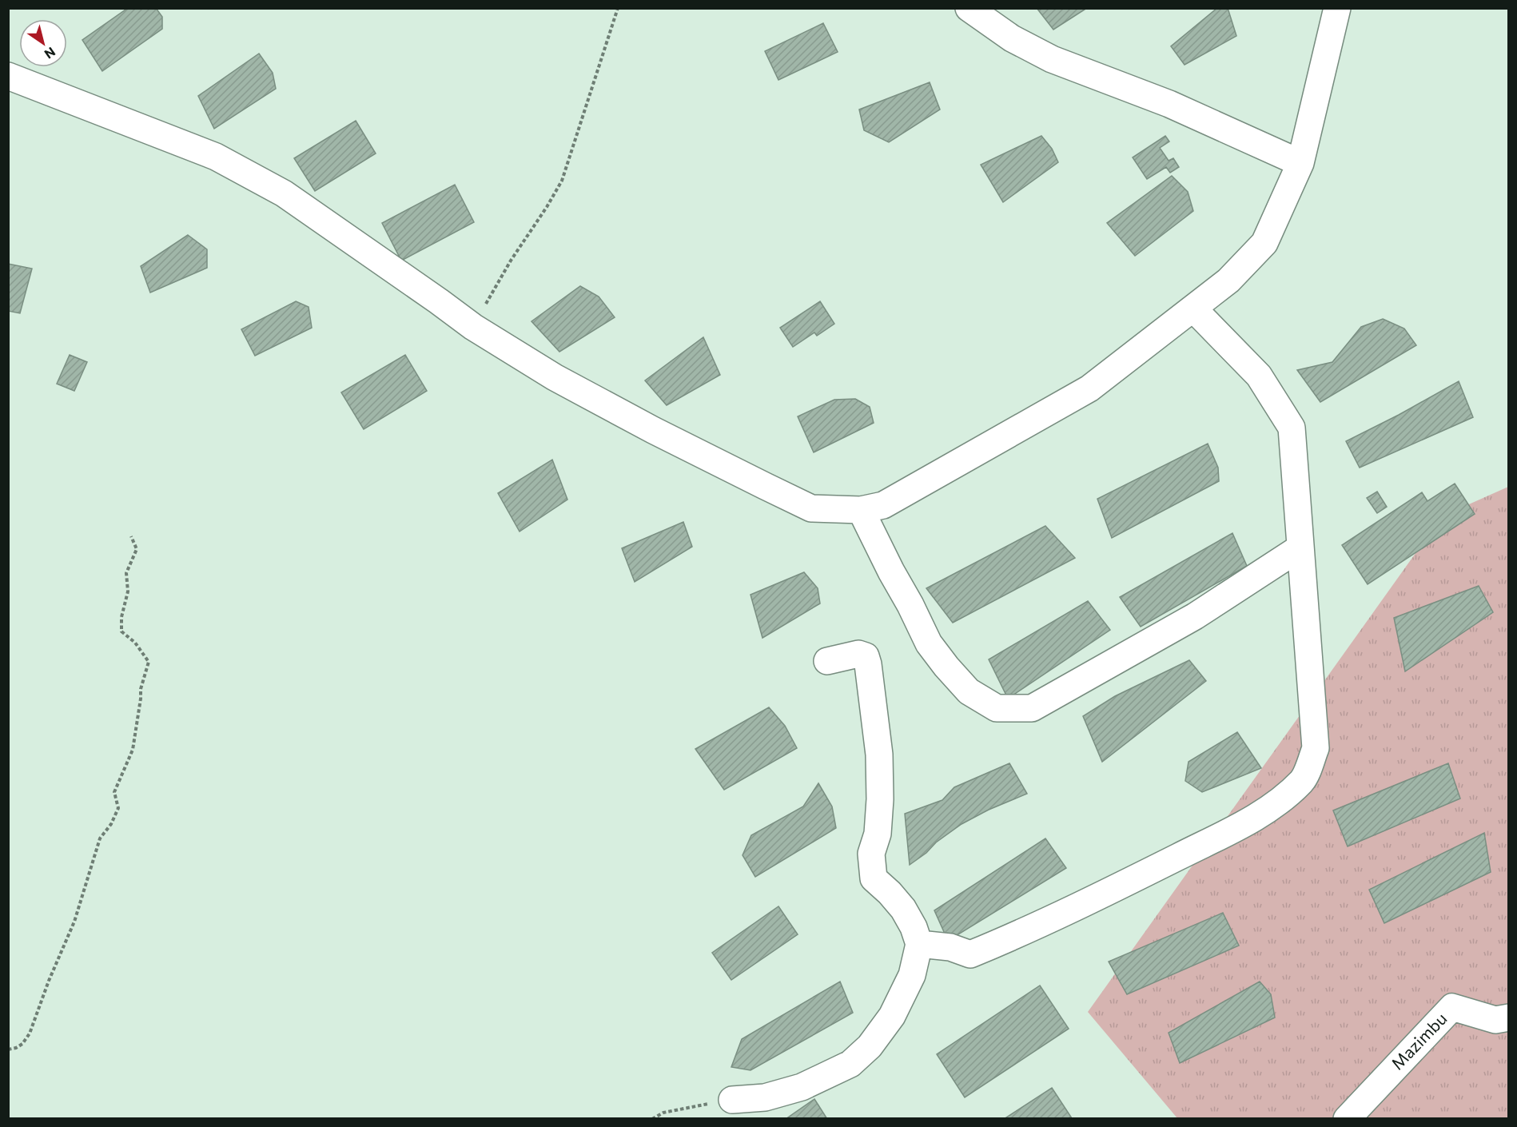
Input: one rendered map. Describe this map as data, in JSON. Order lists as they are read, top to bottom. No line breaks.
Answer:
{"streets":{"street":["Mazimbu"]},"north":"bottom right"}
